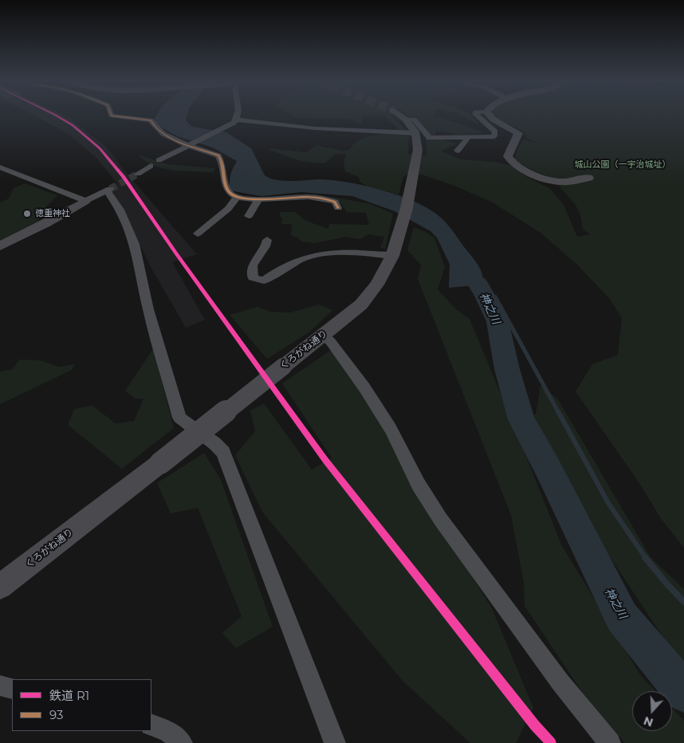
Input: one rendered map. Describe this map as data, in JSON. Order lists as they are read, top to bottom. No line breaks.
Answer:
{"streets":{"street":["くろがね通り"]},"water":["神之川"],"parks":["城山公園（一宇治城址）"],"places":["徳重神社"],"lines":["rail line R1","transit line 93"],"legend":["鉄道 R1","93"],"north":"bottom"}
